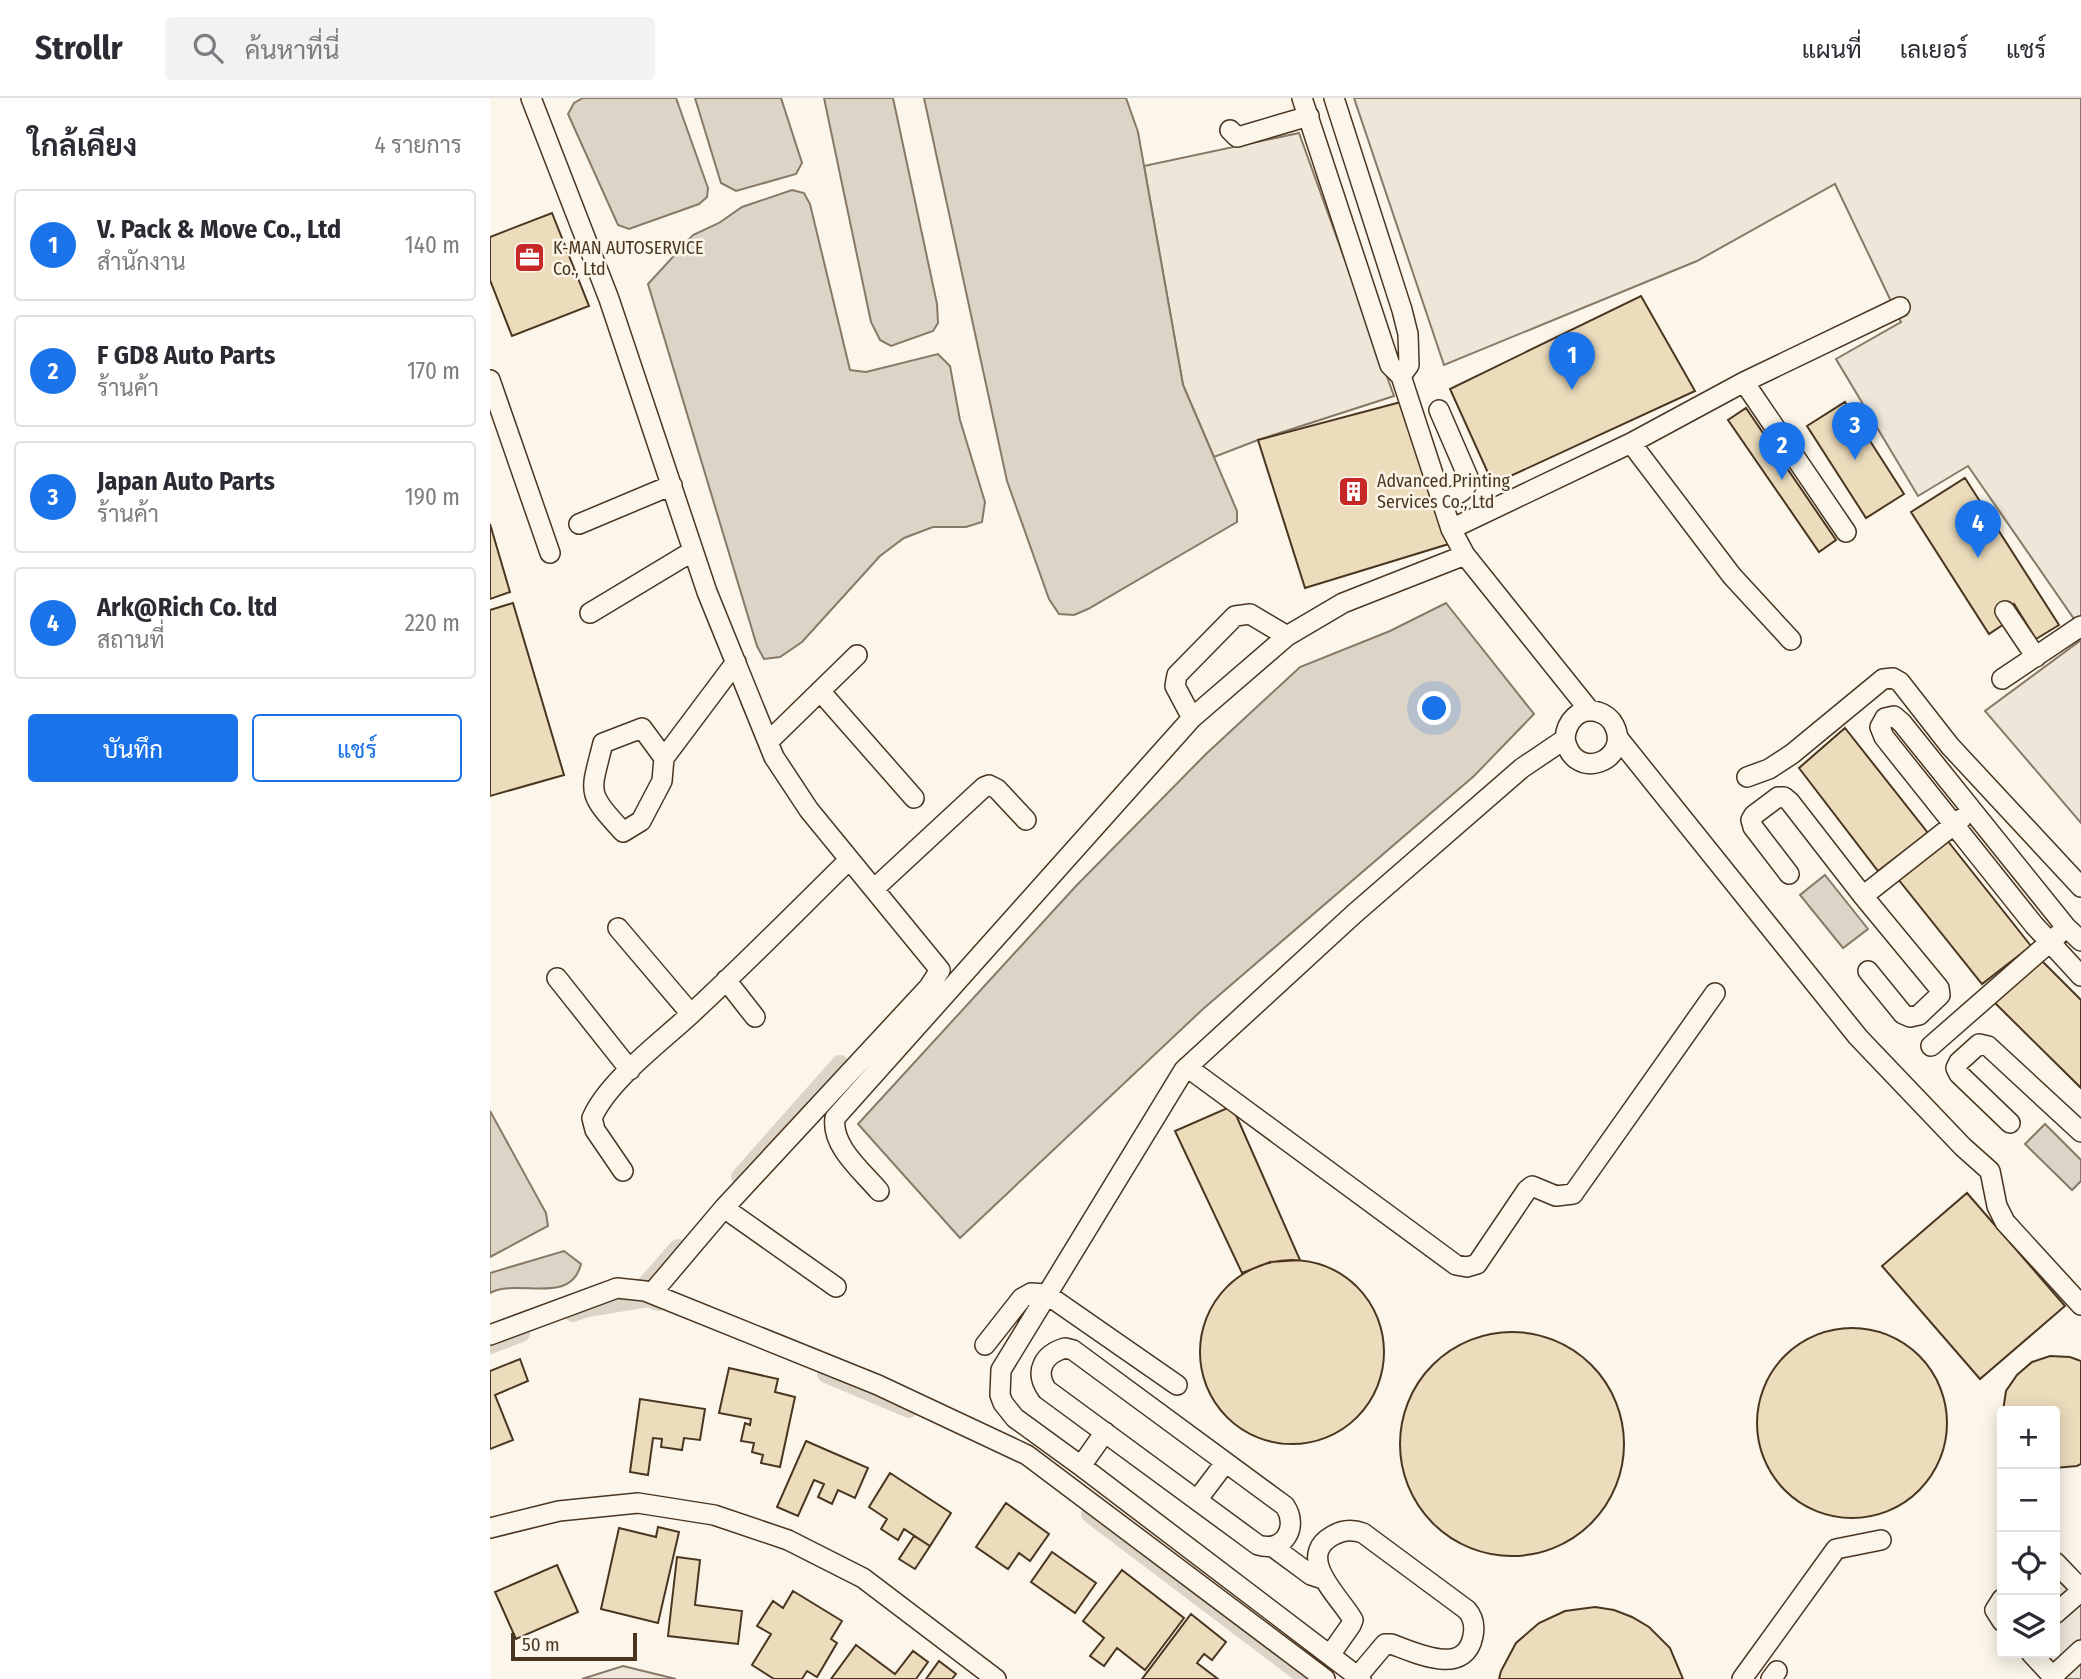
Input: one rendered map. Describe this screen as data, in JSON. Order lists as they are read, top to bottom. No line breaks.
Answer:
{"places":{"office":["K-MAN AUTOSERVICE Co., Ltd"],"building":["Advanced Printing Services Co., Ltd"]},"scale_bar":"50 m","page":{"header":"Strollr","search":"ค้นหาที่นี่","nav":["แผนที่","เลเยอร์","แชร์"],"heading":["ใกล้เคียง","4 รายการ"],"list":[{"mark":"1","name":"V. Pack & Move Co., Ltd","note":"สำนักงาน","value":"140 m"},{"mark":"2","name":"F GD8 Auto Parts","note":"ร้านค้า","value":"170 m"},{"mark":"3","name":"Japan Auto Parts","note":"ร้านค้า","value":"190 m"},{"mark":"4","name":"Ark@Rich Co. ltd","note":"สถานที่","value":"220 m"}],"pins":["1","3","2","4"],"buttons":["บันทึก","แชร์"],"map_buttons":["+","−"],"scale":"50 m"}}
